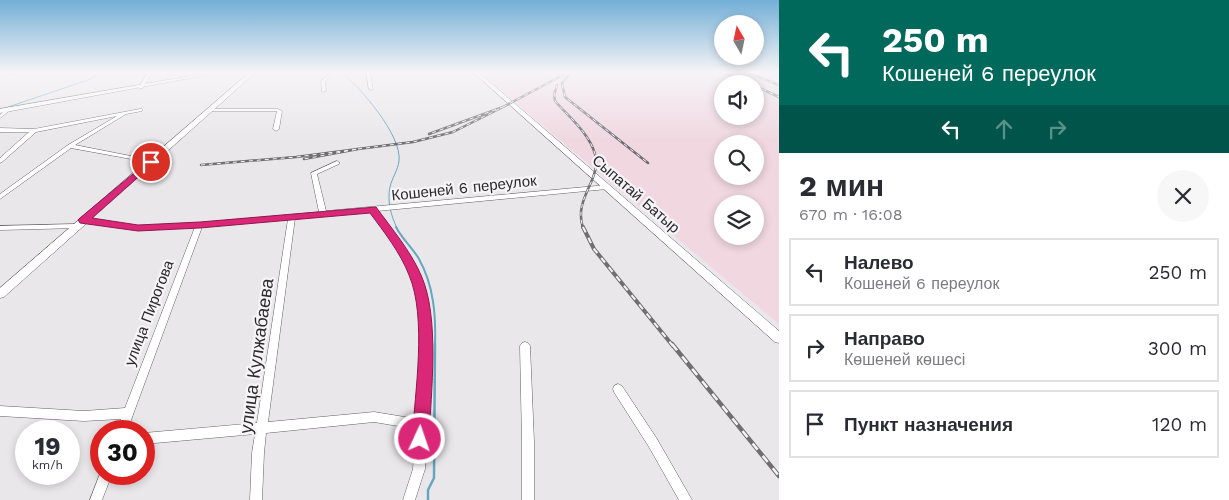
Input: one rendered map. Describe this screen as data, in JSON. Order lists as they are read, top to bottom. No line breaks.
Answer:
{"streets":{"main road":["Сыпатай Батыр"],"street":["Кошеней 6 переулок","улица Пирогова","улица Кулжабаева"]},"crossings":[["Кошеней 6 переулок","Сыпатай Батыр"],["Кошеней 6 переулок","улица Пирогова"],["Кошеней 6 переулок","улица Кулжабаева"]],"north":"top","page":{"turn":["250 m","Кошеней 6 переулок"],"heading":["2 мин","670 m · 16:08"],"list":[{"name":"Налево","note":"Кошеней 6 переулок","value":"250 m"},{"name":"Направо","note":"Көшеней көшесі","value":"300 m"},{"name":"Пункт назначения","value":"120 m"}],"speed":"19 km/h","limit":"30"}}
